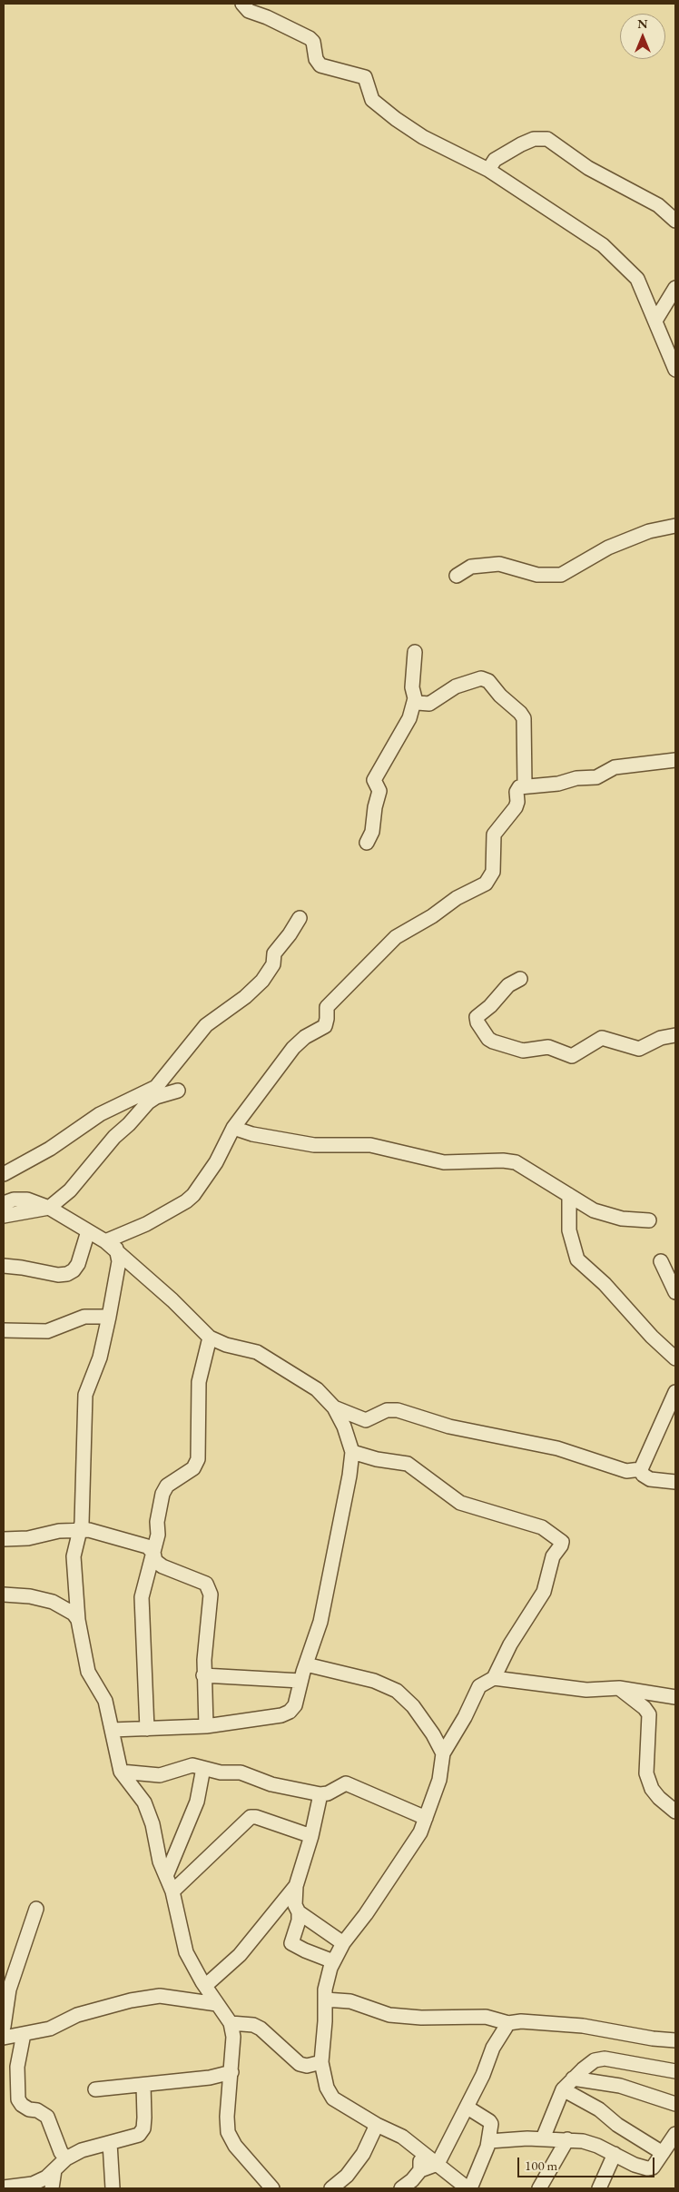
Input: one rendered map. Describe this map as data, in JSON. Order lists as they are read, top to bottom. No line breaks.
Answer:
{"scale_bar":"100 m","north":"top"}
